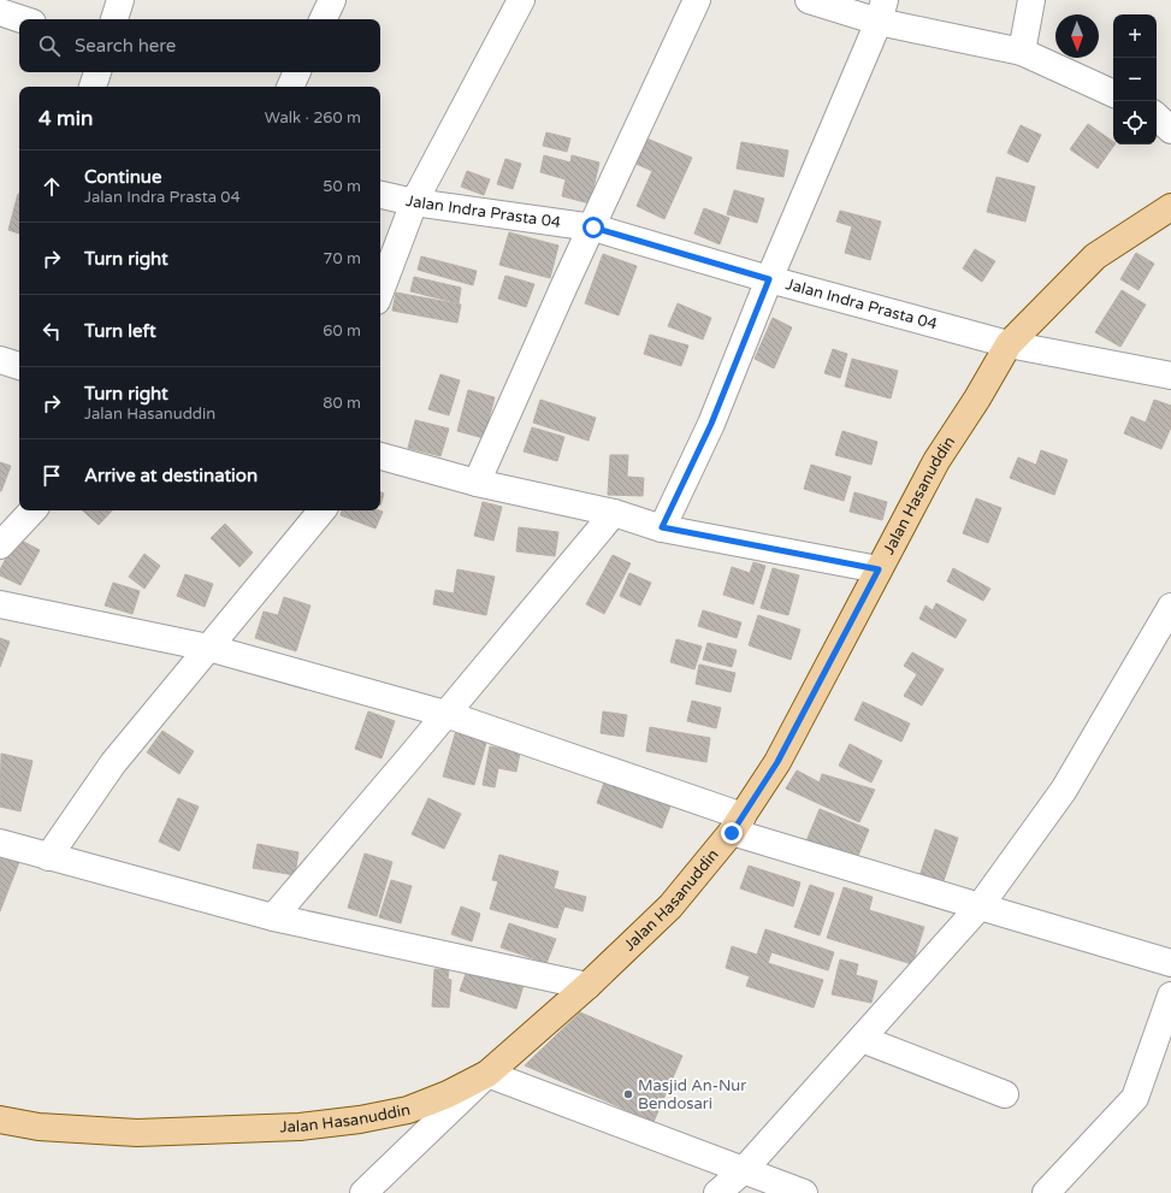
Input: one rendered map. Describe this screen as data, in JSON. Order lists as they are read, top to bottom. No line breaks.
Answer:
{"streets":{"main road":["Jalan Hasanuddin"],"street":["Jalan Indra Prasta 04"]},"crossings":[["Jalan Indra Prasta 04","Jalan Hasanuddin"]],"places":["Masjid An-Nur Bendosari"],"north":"bottom","page":{"map_buttons":["+","−"],"search":"Search here","heading":["4 min","Walk · 260 m"],"list":[["Continue","Jalan Indra Prasta 04","50 m"],["Turn right","70 m"],["Turn left","60 m"],["Turn right","Jalan Hasanuddin","80 m"],"Arrive at destination"]}}
